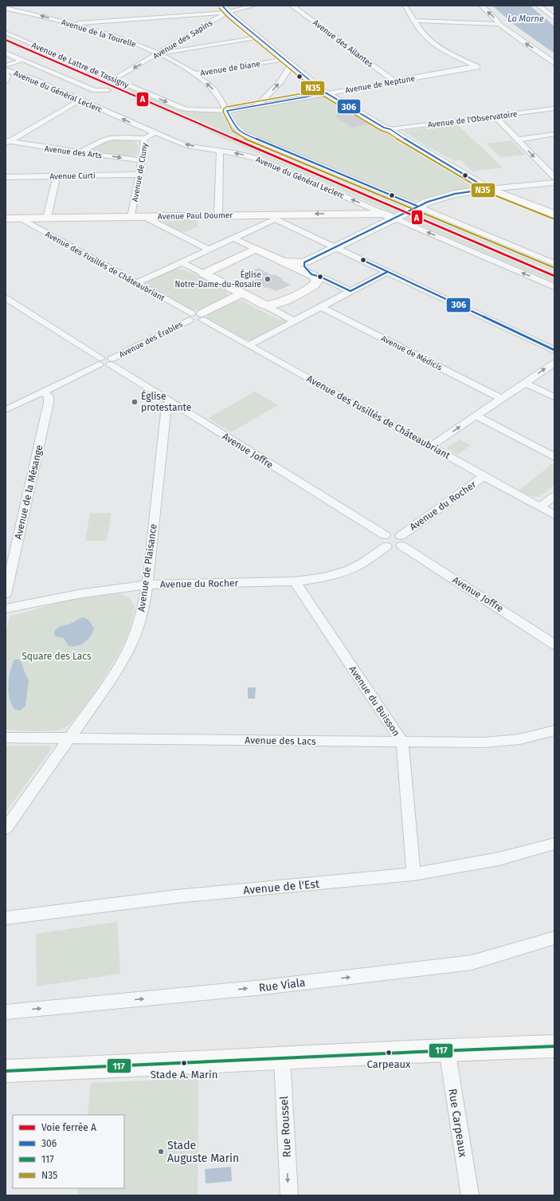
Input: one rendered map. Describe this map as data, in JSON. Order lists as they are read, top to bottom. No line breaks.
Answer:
{"streets":{"street":["Avenue de la Tourelle","Avenue des Sapins","Avenue des Ailantes","Avenue de Lattre de Tassigny","Avenue de Diane","Avenue de Neptune","Avenue du Général Leclerc","Avenue de l'Observatoire","Avenue des Arts","Avenue de Cluny","Avenue Curti","Avenue Paul Doumer","Avenue des Fusillés de Châteaubriant","Avenue des Érables","Avenue de Médicis","Avenue Joffre","Avenue de la Mésange","Avenue du Rocher","Avenue de Plaisance","Avenue du Buisson","Avenue des Lacs","Avenue de l'Est","Rue Viala","Rue Carpeaux","Rue Roussel"]},"crossings":[["Avenue de la Tourelle","Avenue des Sapins"],["Avenue de la Tourelle","Avenue de Lattre de Tassigny"],["Avenue de la Tourelle","Avenue de Diane"],["Avenue de la Tourelle","Avenue de Neptune"],["Avenue des Sapins","Avenue de Lattre de Tassigny"],["Avenue des Ailantes","Avenue de Neptune"],["Avenue de Lattre de Tassigny","Avenue de Neptune"],["Avenue du Général Leclerc","Avenue de Cluny"],["Avenue du Général Leclerc","Avenue Paul Doumer"],["Avenue des Arts","Avenue de Cluny"],["Avenue de Cluny","Avenue Curti"],["Avenue de Cluny","Avenue Paul Doumer"],["Avenue Paul Doumer","Avenue des Fusillés de Châteaubriant"],["Avenue des Fusillés de Châteaubriant","Avenue des Érables"],["Avenue des Fusillés de Châteaubriant","Avenue du Rocher"],["Avenue des Érables","Avenue Joffre"],["Avenue Joffre","Avenue du Rocher"],["Avenue Joffre","Avenue de Plaisance"],["Avenue du Rocher","Avenue de Plaisance"],["Avenue du Rocher","Avenue du Buisson"],["Avenue de Plaisance","Avenue des Lacs"],["Avenue du Buisson","Avenue des Lacs"],["Avenue du Buisson","Avenue de l'Est"]],"one_way":["Rue Roussel"],"water":["La Marne"],"parks":["Square des Lacs"],"places":["Église Notre-Dame-du-Rosaire","Église protestante","Carpeaux","Stade A. Marin","Stade Auguste Marin"],"lines":["transit line 306","transit line N35","rail line A","transit line 117"],"legend":["Voie ferrée A","306","117","N35"]}
